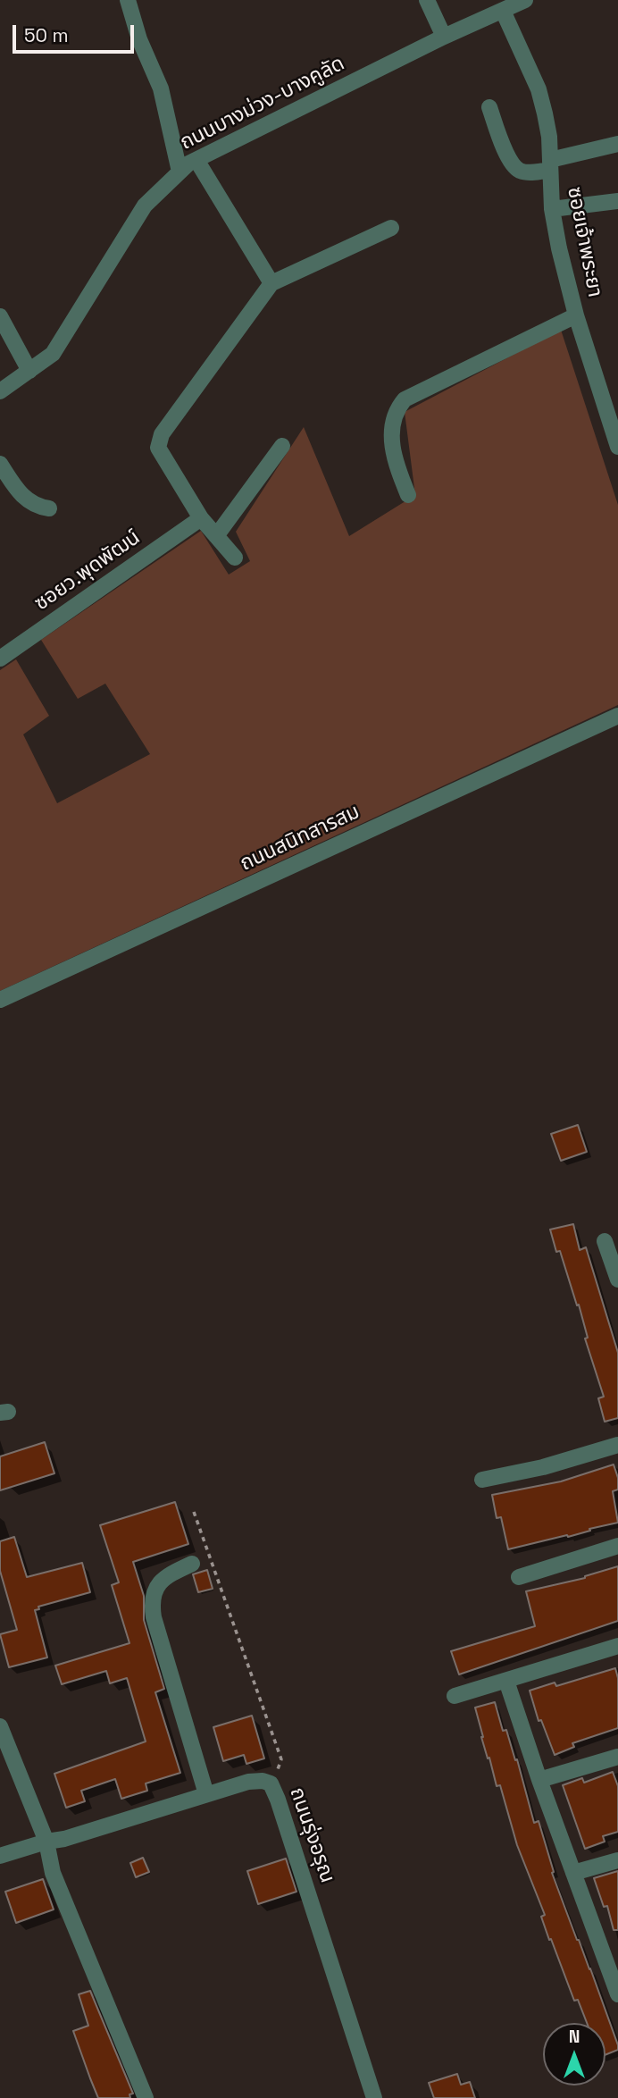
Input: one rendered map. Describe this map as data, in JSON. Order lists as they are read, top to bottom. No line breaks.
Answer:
{"streets":{"street":["ถนนบางม่วง-บางคูลัด","ซอยเจ้าพระยา","ซอยว.พุดพัฒน์","ถนนสนิทสารสม","ถนนรุ่งอรุณ"]},"crossings":[["ถนนบางม่วง-บางคูลัด","ซอยเจ้าพระยา"]],"scale_bar":"50 m","north":"top"}
